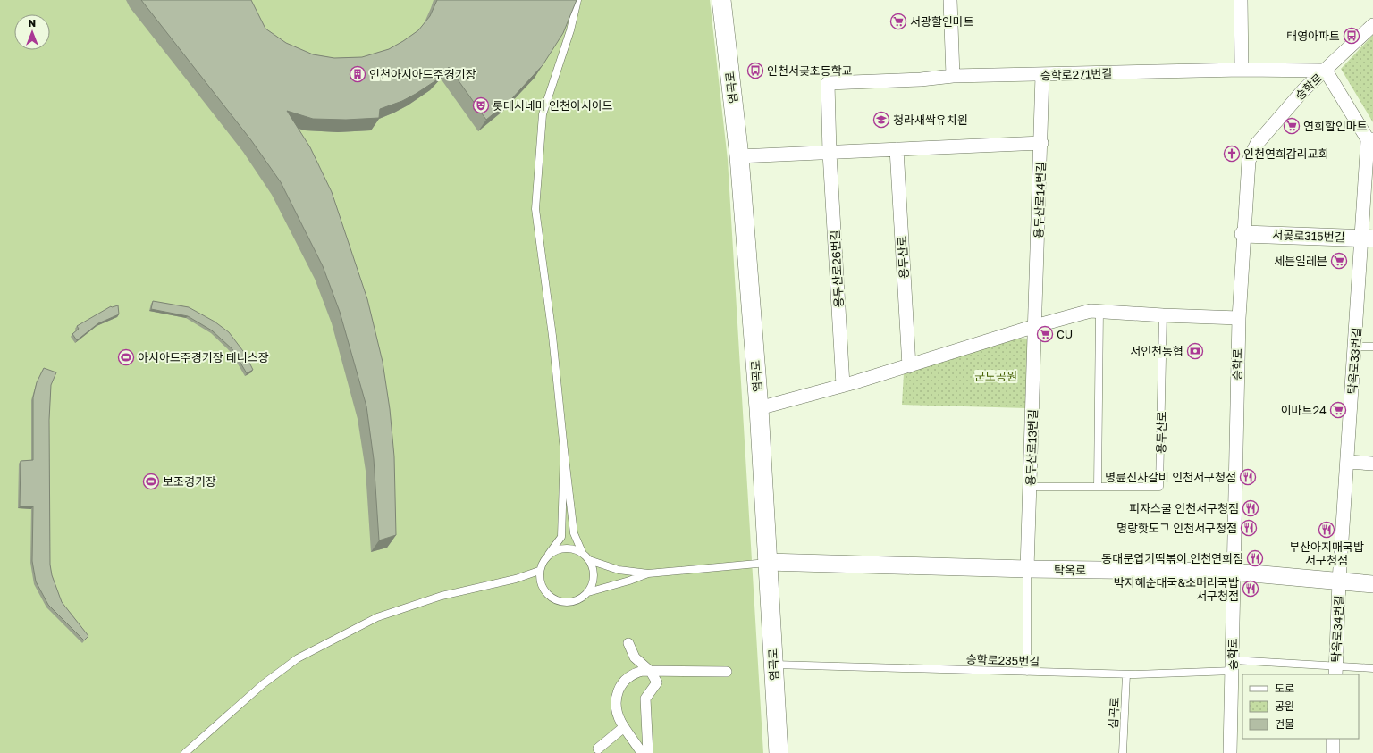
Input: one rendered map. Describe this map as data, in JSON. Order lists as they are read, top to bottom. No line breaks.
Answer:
{"streets":{"main road":["염곡로"],"street":["승학로271번길","승학로","용두산로14번길","서곶로315번길","용두산로","용두산로26번길","탁옥로33번길","용두산로13번길","탁옥로","탁옥로34번길"],"lane":["승학로235번길","심곡로"]},"crossings":[["승학로271번길","승학로"],["승학로271번길","용두산로14번길"],["승학로271번길","용두산로26번길"],["승학로","서곶로315번길"],["승학로","탁옥로"],["승학로","승학로235번길"],["염곡로","탁옥로"],["염곡로","승학로235번길"],["용두산로14번길","용두산로13번길"],["서곶로315번길","탁옥로33번길"],["용두산로","용두산로13번길"],["탁옥로33번길","탁옥로"],["탁옥로33번길","탁옥로34번길"],["용두산로13번길","탁옥로"],["탁옥로","탁옥로34번길"],["탁옥로34번길","승학로235번길"],["승학로235번길","심곡로"]],"parks":["군도공원"],"places":{"supermarket":["서광할인마트","연희할인마트","세븐일레븐","CU","이마트24"],"bus stop":["태영아파트","인천서곶초등학교"],"building":["인천아시아드주경기장"],"theatre":["롯데시네마 인천아시아드"],"school or university":["청라새싹유치원"],"church":["인천연희감리교회"],"bank":["서인천농협"],"sports":["아시아드주경기장 테니스장","보조경기장"],"restaurant":["명륜진사갈비 인천서구청점","피자스쿨 인천서구청점","명랑핫도그 인천서구청점","부산아지매국밥 서구청점","동대문엽기떡볶이 인천연희점","박지혜순대국&소머리국밥 서구청점"]},"legend":["도로","공원","건물"],"north":"top"}
